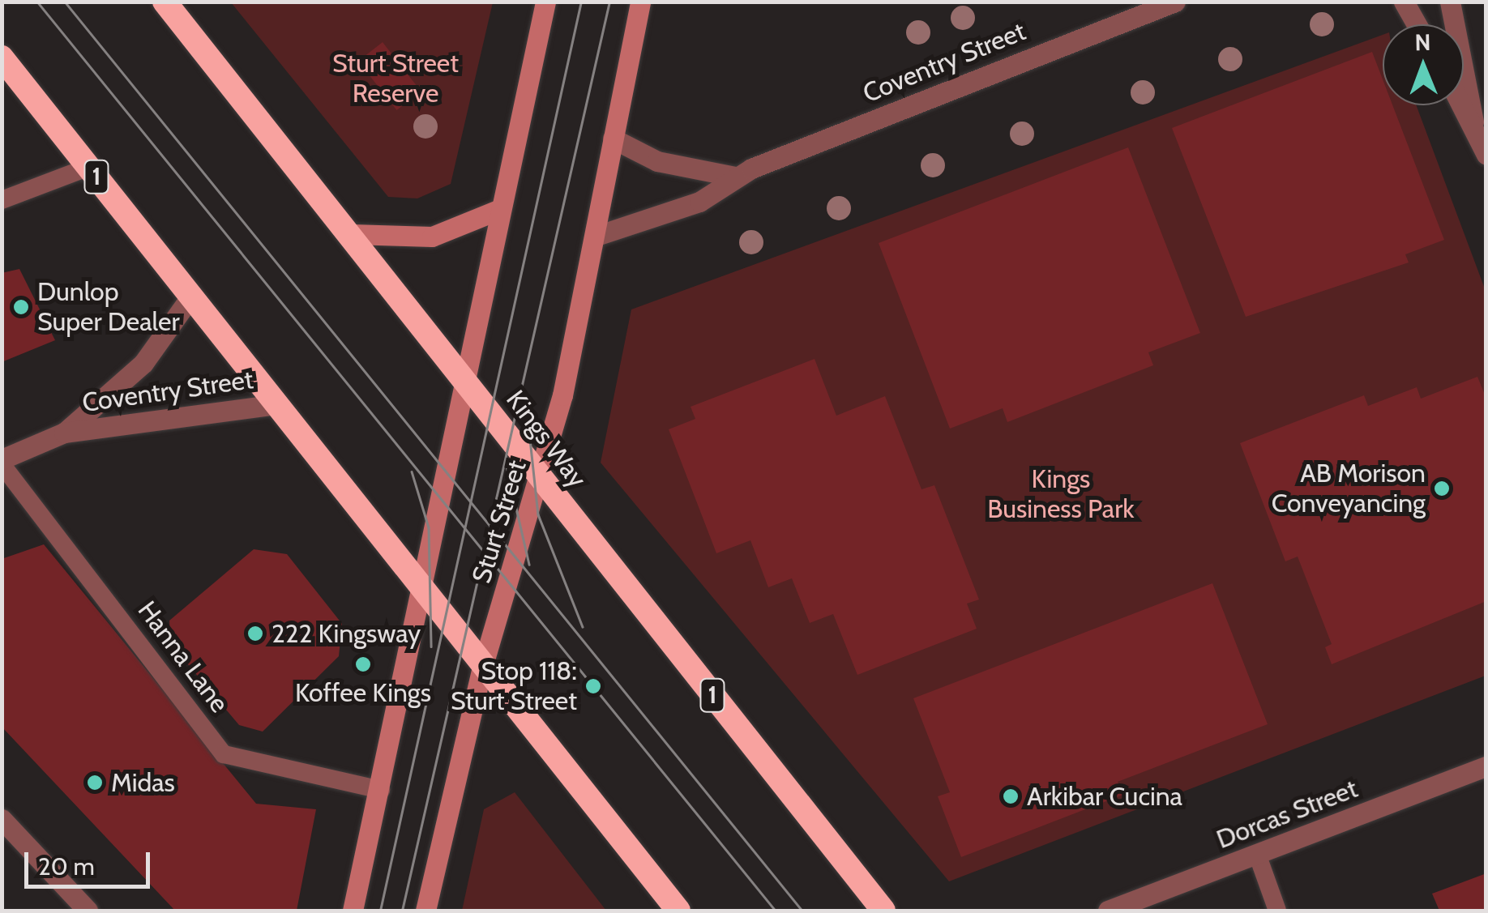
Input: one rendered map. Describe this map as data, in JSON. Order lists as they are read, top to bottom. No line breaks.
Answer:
{"streets":{"highway":["1","Kings Way"],"street":["Coventry Street","Sturt Street","Dorcas Street"],"lane":["Hanna Lane"]},"crossings":[["Coventry Street","1"],["Coventry Street","Sturt Street"],["Coventry Street","Hanna Lane"],["1","Sturt Street"],["Kings Way","Sturt Street"]],"parks":["Sturt Street Reserve","Kings Business Park"],"places":["Dunlop Super Dealer","AB Morison Conveyancing","222 Kingsway","Koffee Kings","Stop 118: Sturt Street","Midas","Arkibar Cucina"],"scale_bar":"20 m","north":"top"}
